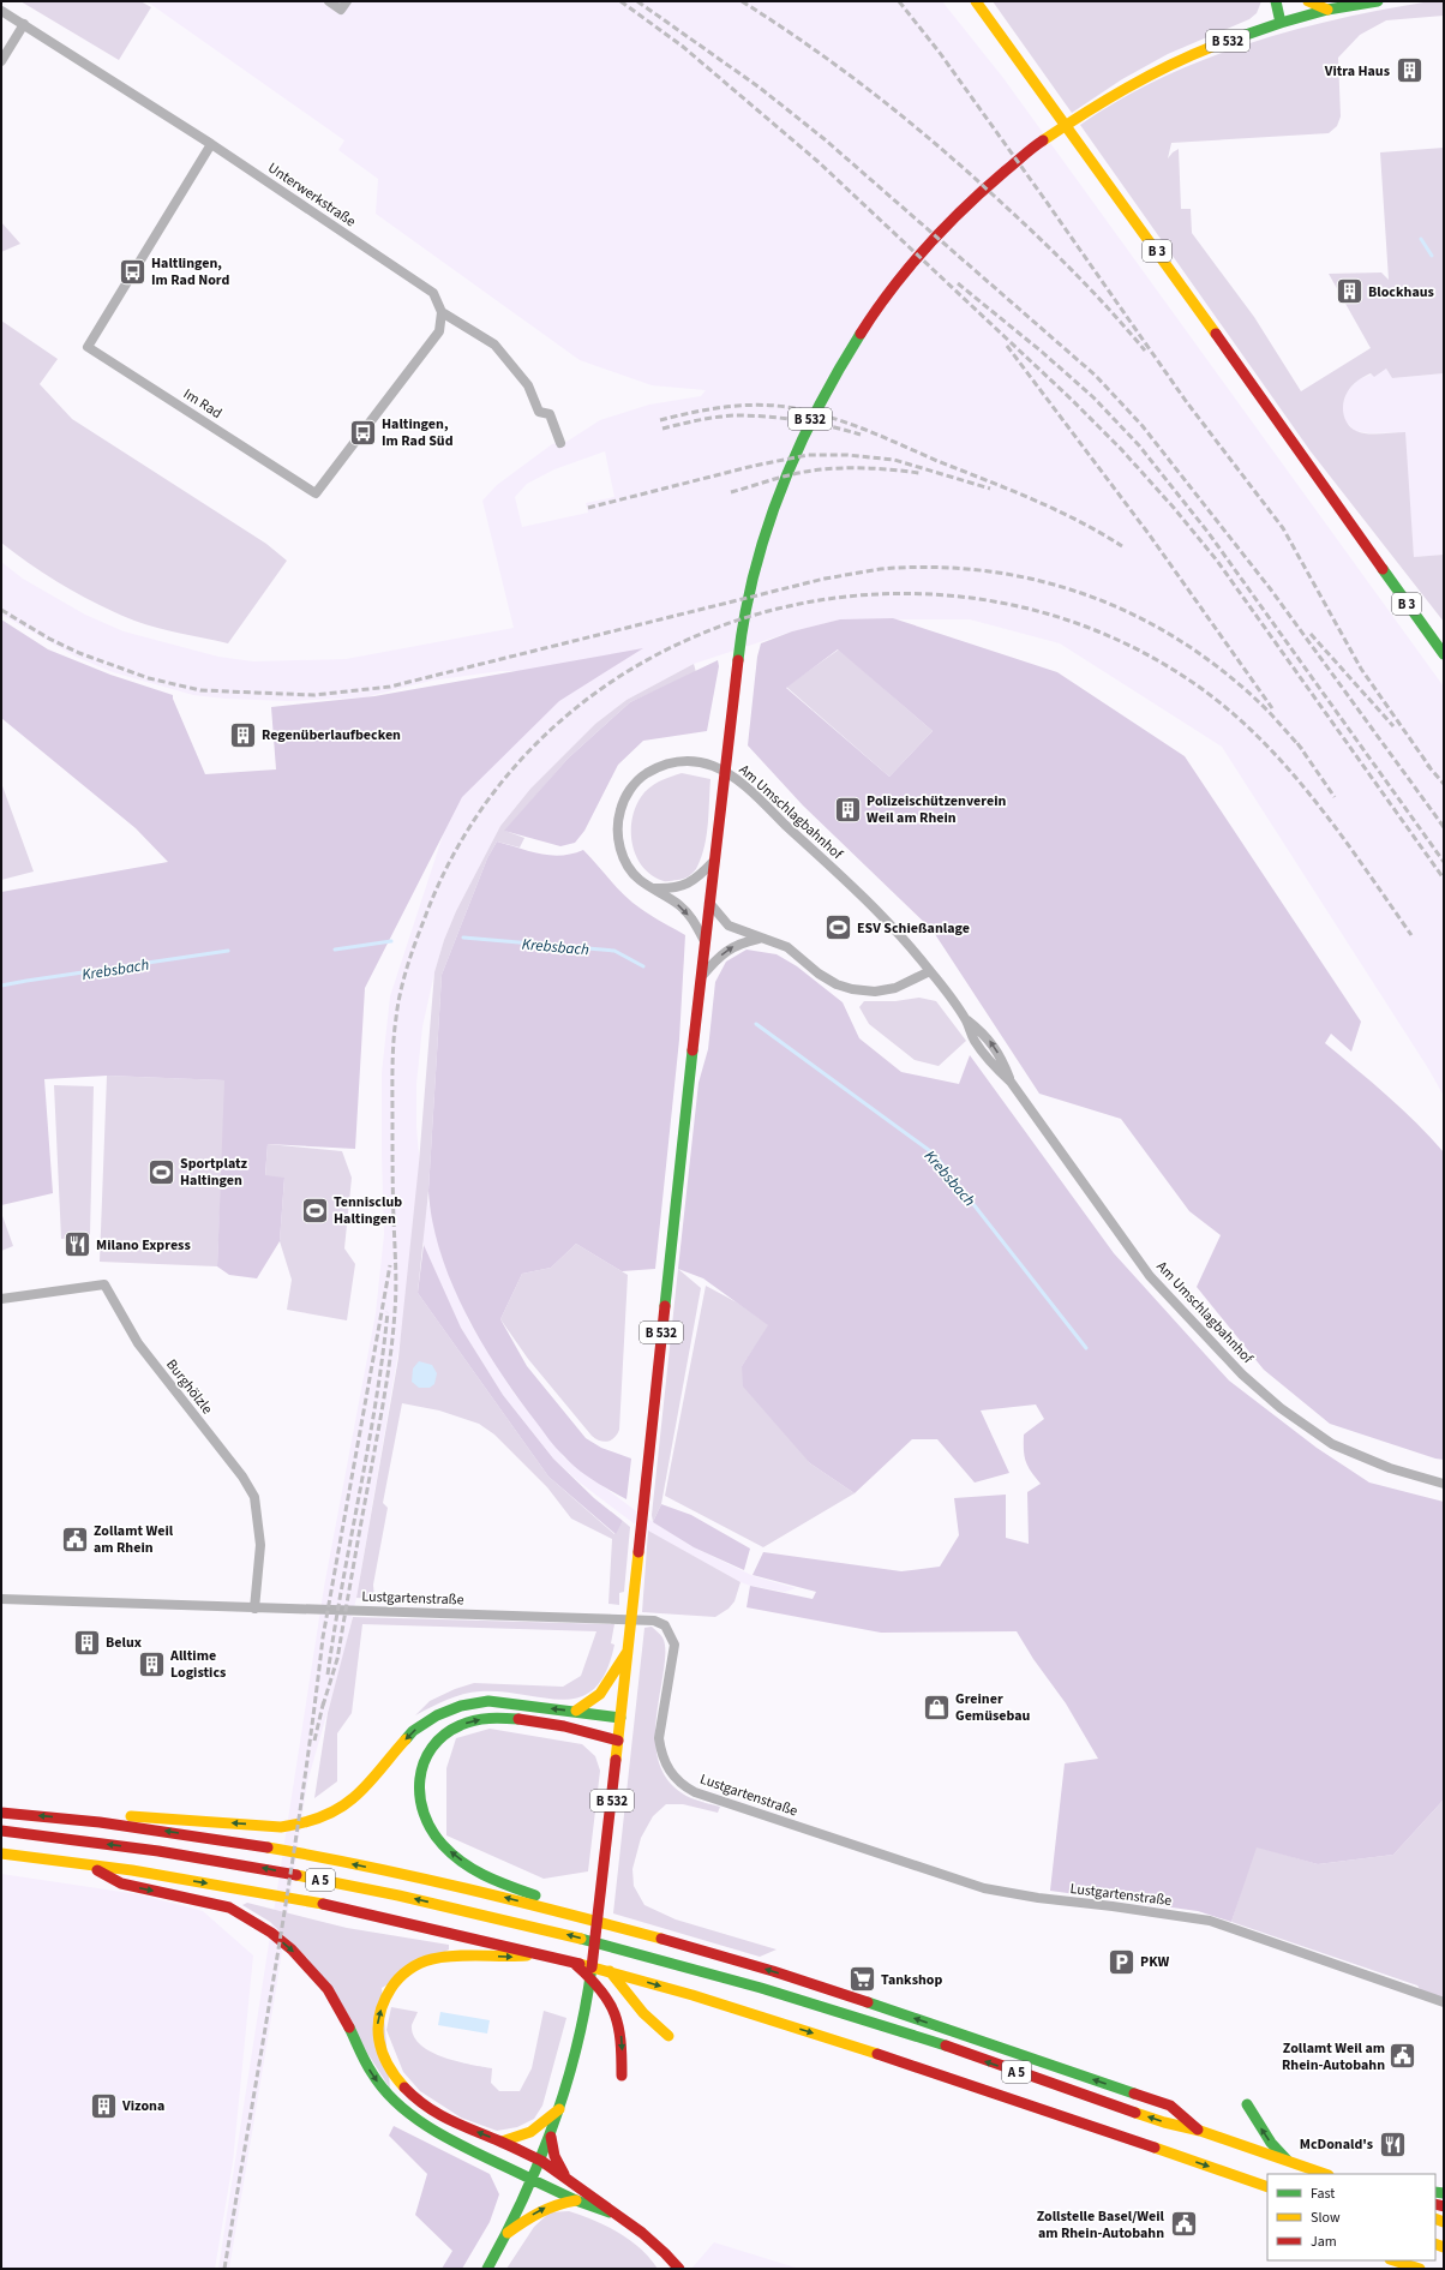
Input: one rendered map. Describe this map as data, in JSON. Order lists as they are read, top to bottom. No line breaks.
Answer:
{"streets":{"main road":["B 532","B 3","A 5"],"street":["Unterwerkstraße","Im Rad","Am Umschlagbahnhof","Burghölzle","Lustgartenstraße"]},"crossings":[["B 532","Am Umschlagbahnhof"],["Unterwerkstraße","Im Rad"],["Burghölzle","Lustgartenstraße"]],"water":["Krebsbach"],"places":{"building":["Vitra Haus","Blockhaus","Regenüberlaufbecken","Polizeischützenverein Weil am Rhein","Belux","Alltime Logistics","Vizona"],"bus stop":["Haltlingen, Im Rad Nord","Haltingen, Im Rad Süd"],"sports":["ESV Schießanlage","Sportplatz Haltingen","Tennisclub Haltingen"],"restaurant":["Milano Express","McDonald's"],"public building":["Zollamt Weil am Rhein","Zollamt Weil am Rhein-Autobahn","Zollstelle Basel/Weil am Rhein-Autobahn"],"shop":["Greiner Gemüsebau"],"parking":["PKW"],"supermarket":["Tankshop"]},"legend":["Fast","Slow","Jam"]}
